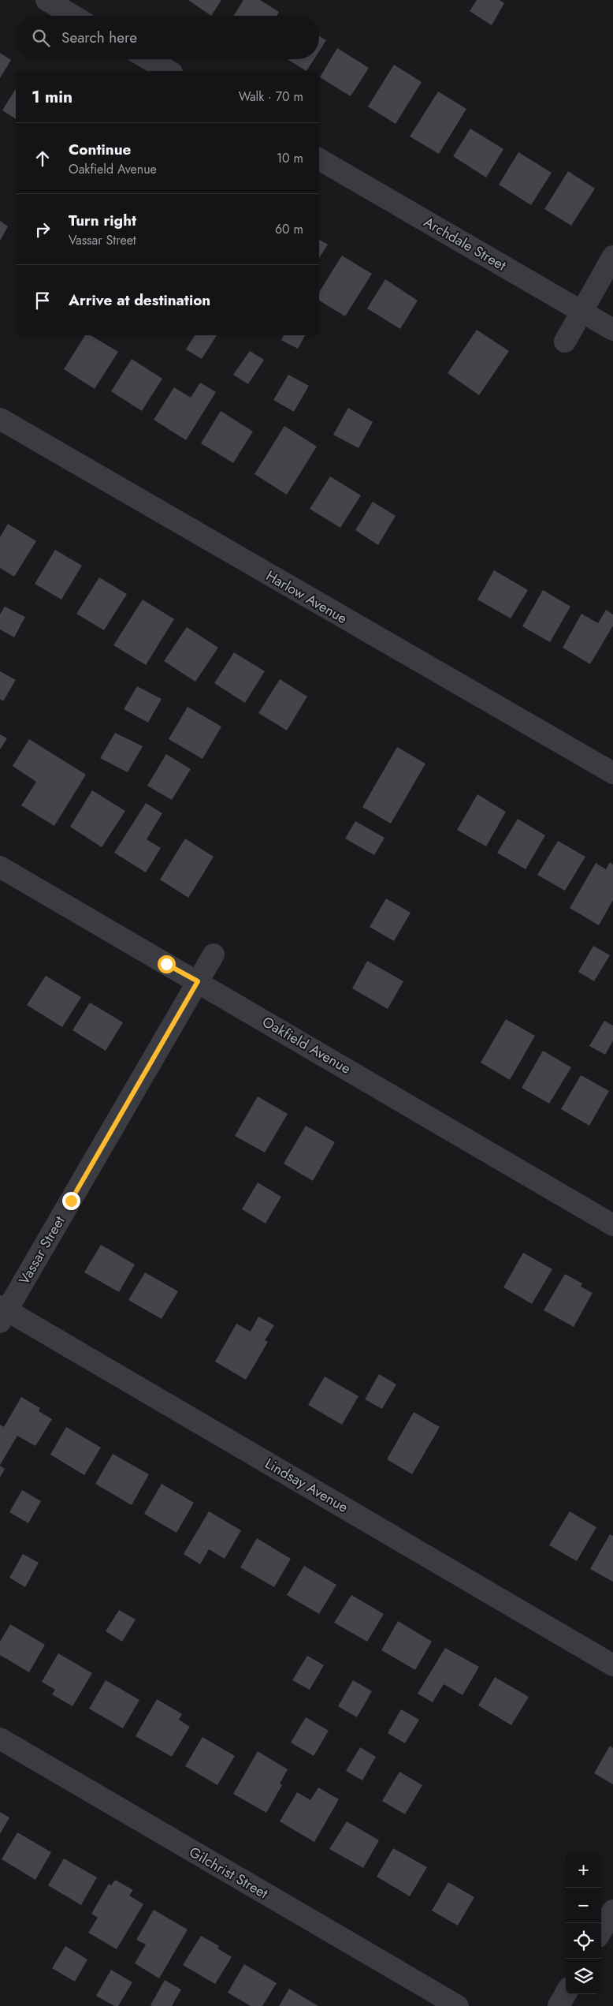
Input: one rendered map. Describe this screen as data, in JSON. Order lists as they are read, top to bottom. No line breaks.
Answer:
{"streets":{"street":["Archdale Street","Harlow Avenue","Oakfield Avenue","Vassar Street","Lindsay Avenue","Gilchrist Street"]},"crossings":[["Oakfield Avenue","Vassar Street"],["Vassar Street","Lindsay Avenue"]],"page":{"search":"Search here","heading":["1 min","Walk · 70 m"],"list":[["Continue","Oakfield Avenue","10 m"],["Turn right","Vassar Street","60 m"],"Arrive at destination"],"map_buttons":["+","−"]}}
